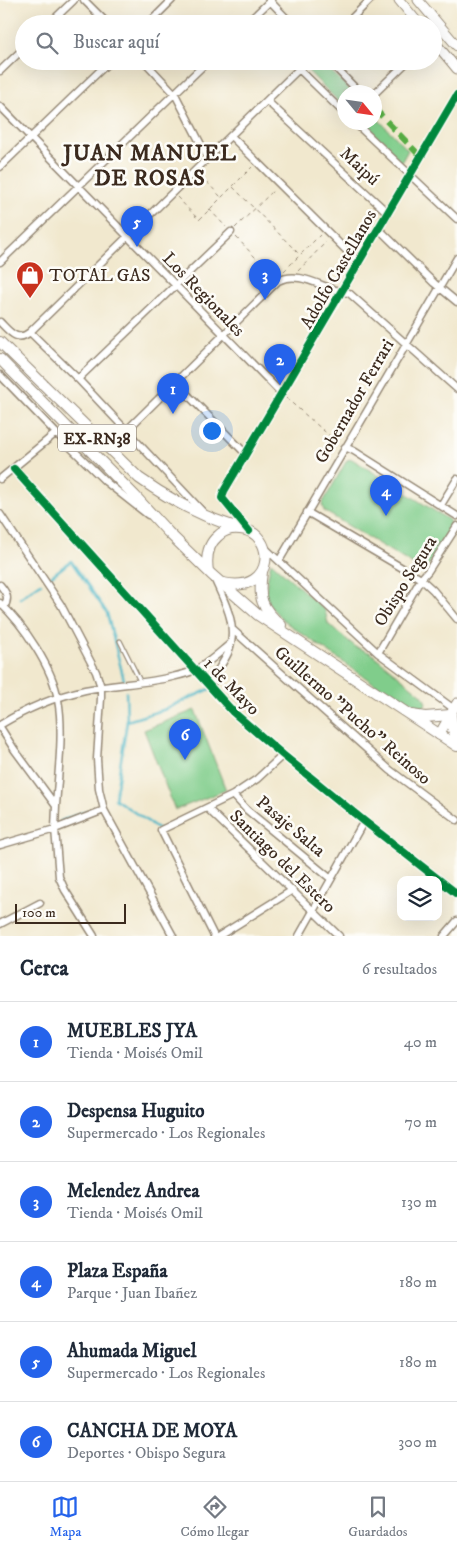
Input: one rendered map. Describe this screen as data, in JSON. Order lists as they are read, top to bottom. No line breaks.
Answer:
{"streets":{"main road":["EX-RN38"],"street":["Maipú","Adolfo Castellanos","Los Regionales","Gobernador Ferrari","Obispo Segura","1 de Mayo","Guillermo \"Pucho\" Reinoso","Pasaje Salta","Santiago del Estero"]},"crossings":[["Maipú","Adolfo Castellanos"],["Adolfo Castellanos","Los Regionales"],["Adolfo Castellanos","EX-RN38"]],"districts":["JUAN MANUEL DE ROSAS"],"places":{"shop":["TOTAL GAS"]},"scale_bar":"100 m","north":"bottom right","page":{"search":"Buscar aquí","pins":["5","3","2","1","4","6"],"scale":"100 m","heading":["Cerca","6 resultados"],"list":[{"mark":"1","name":"MUEBLES JYA","note":"Tienda · Moisés Omil","value":"40 m"},{"mark":"2","name":"Despensa Huguito","note":"Supermercado · Los Regionales","value":"70 m"},{"mark":"3","name":"Melendez Andrea","note":"Tienda · Moisés Omil","value":"130 m"},{"mark":"4","name":"Plaza España","note":"Parque · Juan Ibañez","value":"180 m"},{"mark":"5","name":"Ahumada Miguel","note":"Supermercado · Los Regionales","value":"180 m"},{"mark":"6","name":"CANCHA DE MOYA","note":"Deportes · Obispo Segura","value":"300 m"}],"nav":["Mapa","Cómo llegar","Guardados"]}}
